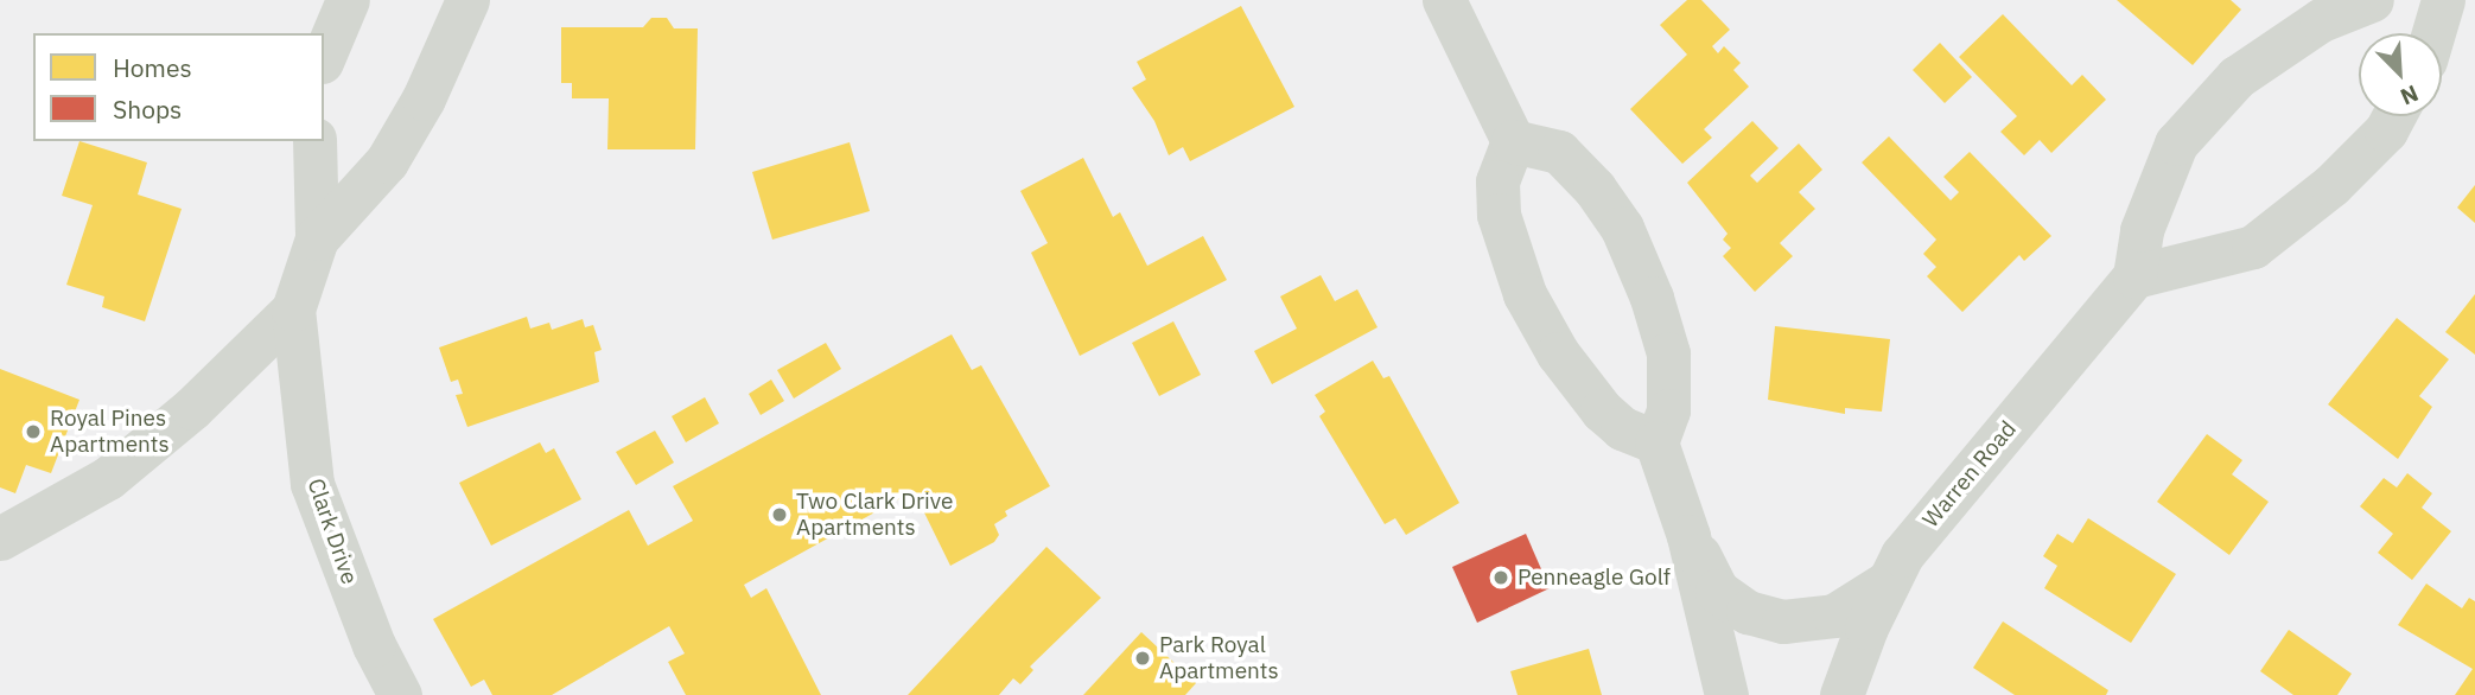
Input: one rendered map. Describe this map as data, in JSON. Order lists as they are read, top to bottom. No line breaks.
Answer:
{"streets":{"street":["Warren Road","Clark Drive"]},"places":["Royal Pines Apartments","Two Clark Drive Apartments","Penneagle Golf","Park Royal Apartments"],"legend":["Homes","Shops"],"north":"bottom right"}
